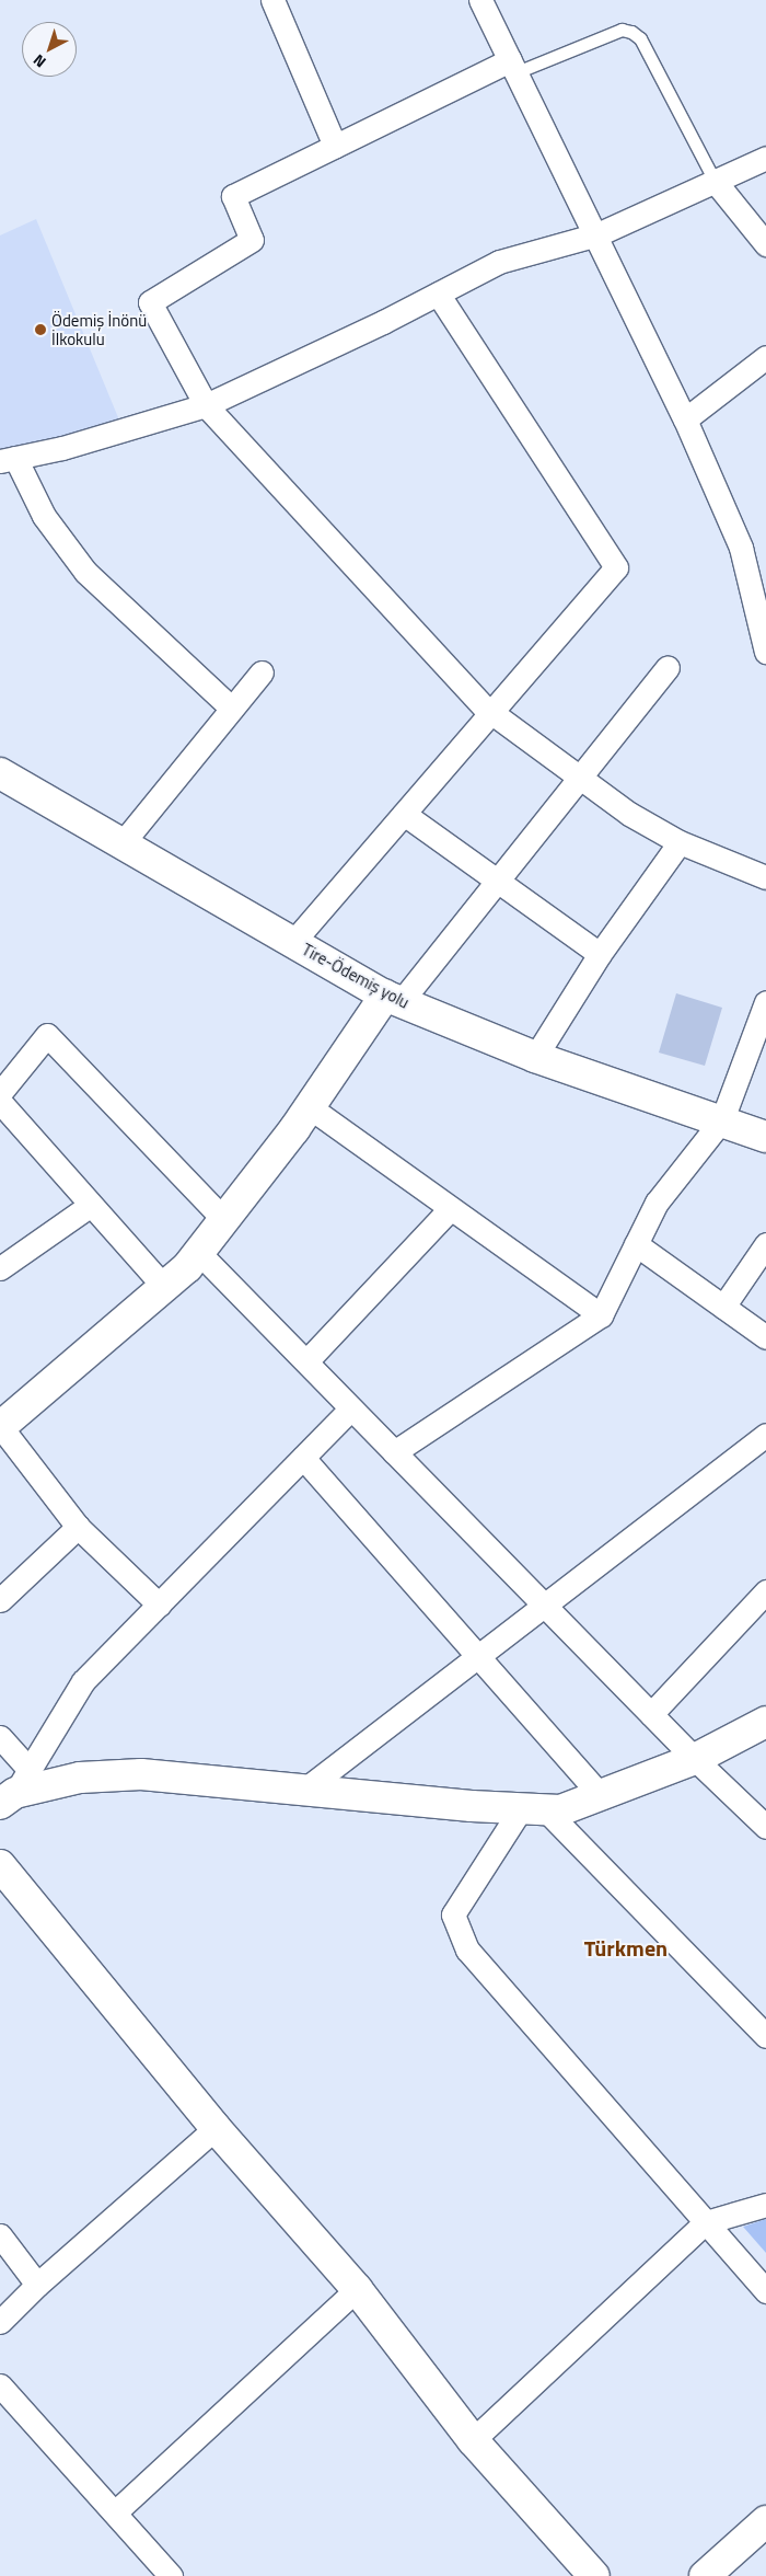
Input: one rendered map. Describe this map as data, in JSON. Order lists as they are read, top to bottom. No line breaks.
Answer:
{"streets":{"street":["Tire-Ödemiş yolu"]},"districts":["Türkmen"],"places":["Ödemiş İnönü İlkokulu"],"north":"bottom left"}
